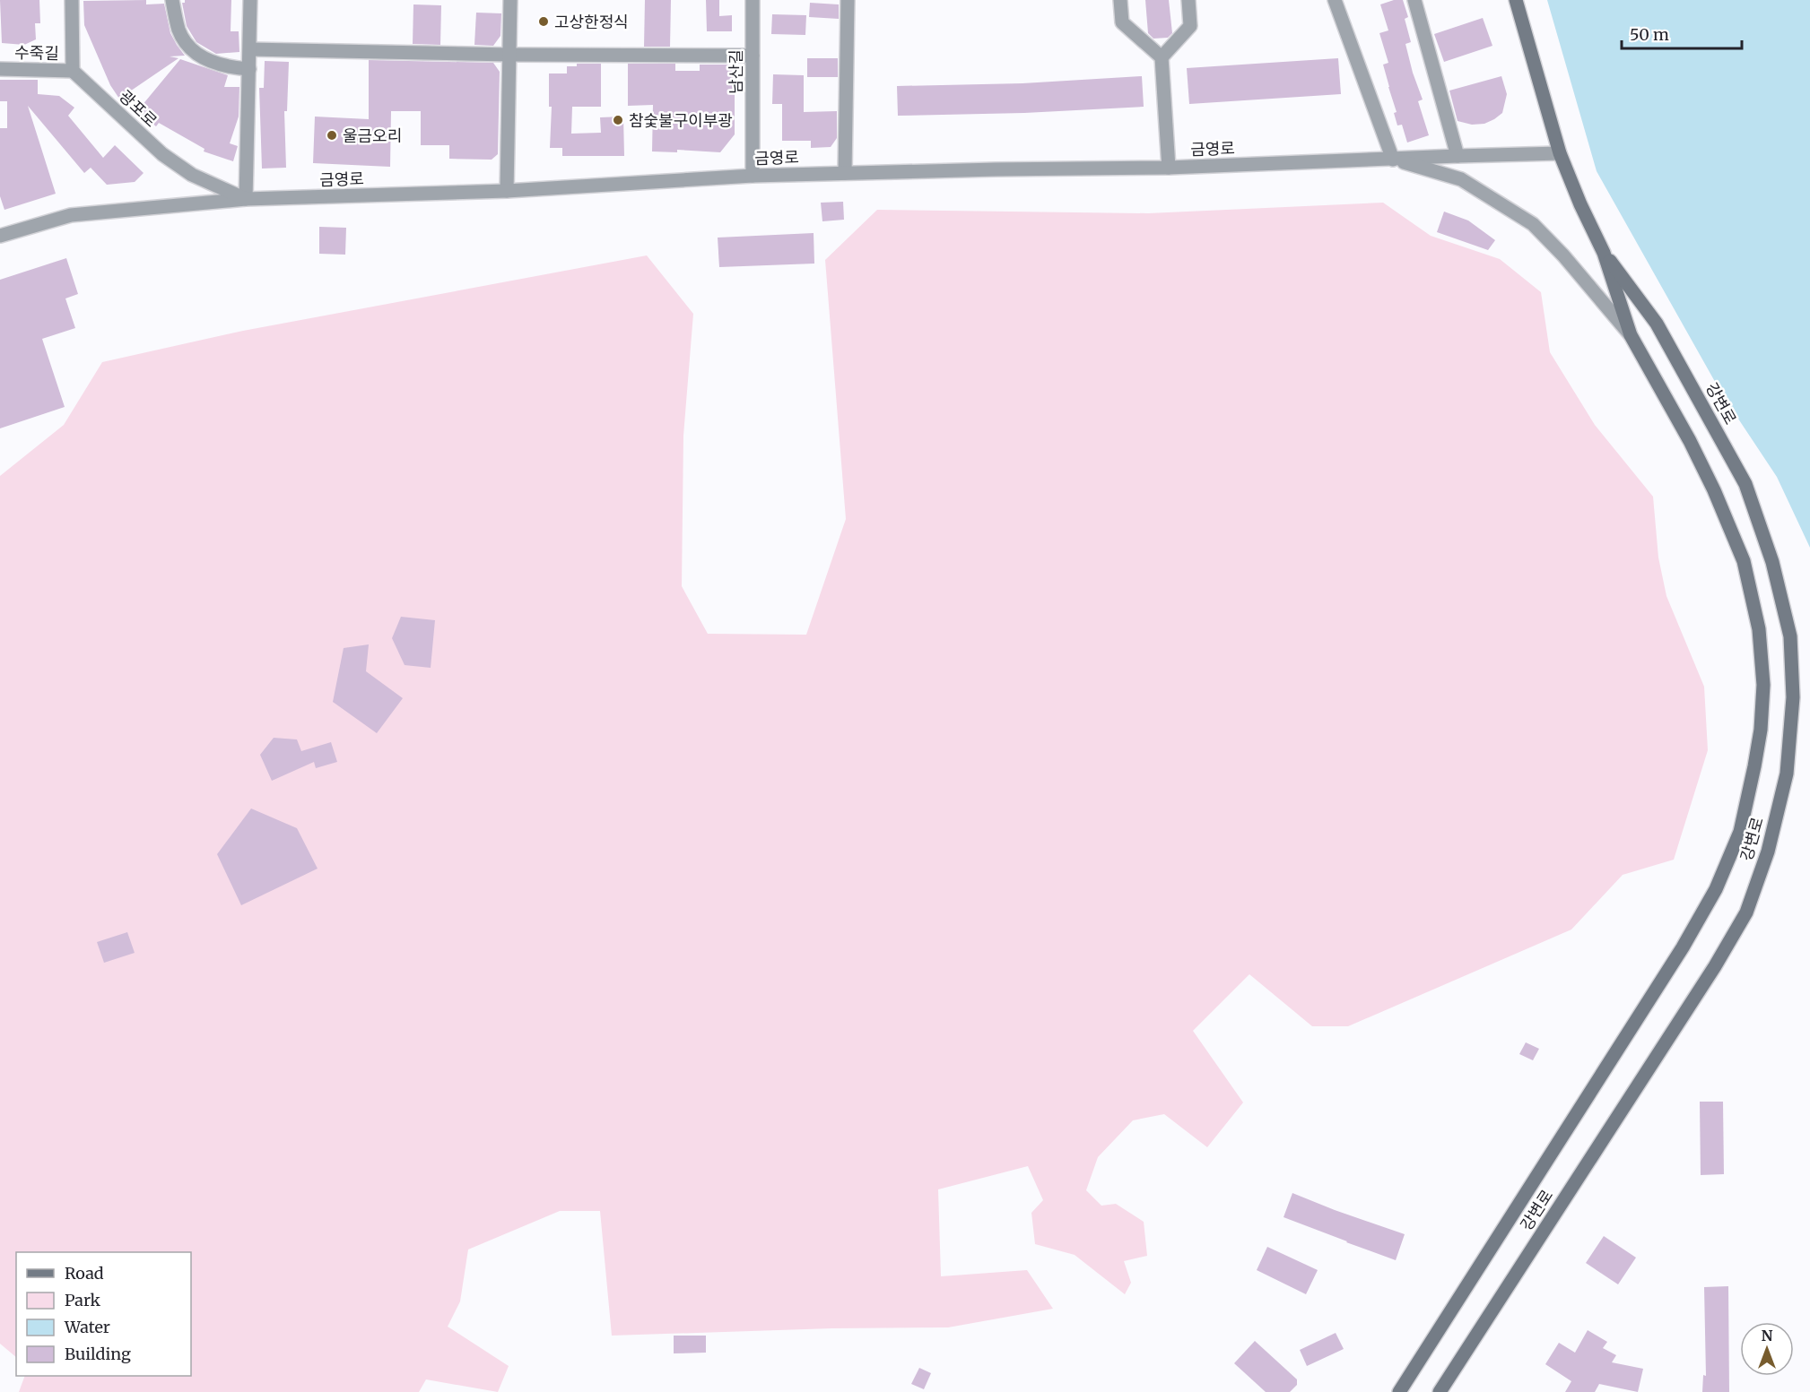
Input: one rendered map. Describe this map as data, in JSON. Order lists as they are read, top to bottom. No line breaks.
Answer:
{"streets":{"main road":["강변로"],"street":["수죽길","남산길","광포로","금영로"]},"crossings":[["수죽길","광포로"],["남산길","금영로"],["광포로","금영로"],["금영로","강변로"]],"places":["고상한정식","참숯불구이부광","울금오리"],"legend":["Road","Park","Water","Building"],"scale_bar":"50 m","north":"top"}
